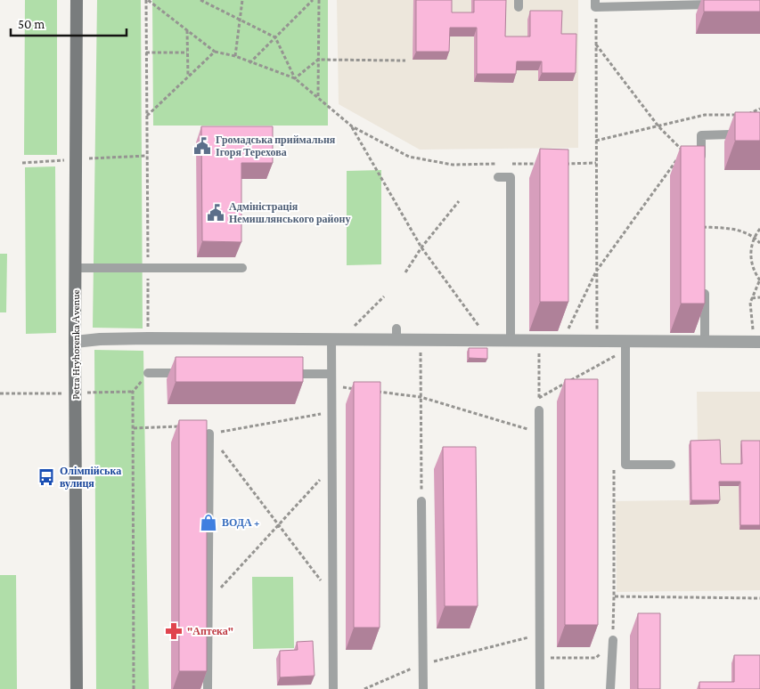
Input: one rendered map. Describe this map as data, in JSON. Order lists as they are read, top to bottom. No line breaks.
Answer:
{"streets":{"main road":["Petra Hryhorenka Аvenue"]},"places":{"public building":["Громадська приймальня Ігоря Терехова","Адміністрація Немишлянського району"],"bus stop":["Олімпійська вулиця"],"shop":["ВОДА +"],"pharmacy":["\"Аптека\""]},"scale_bar":"50 m"}
